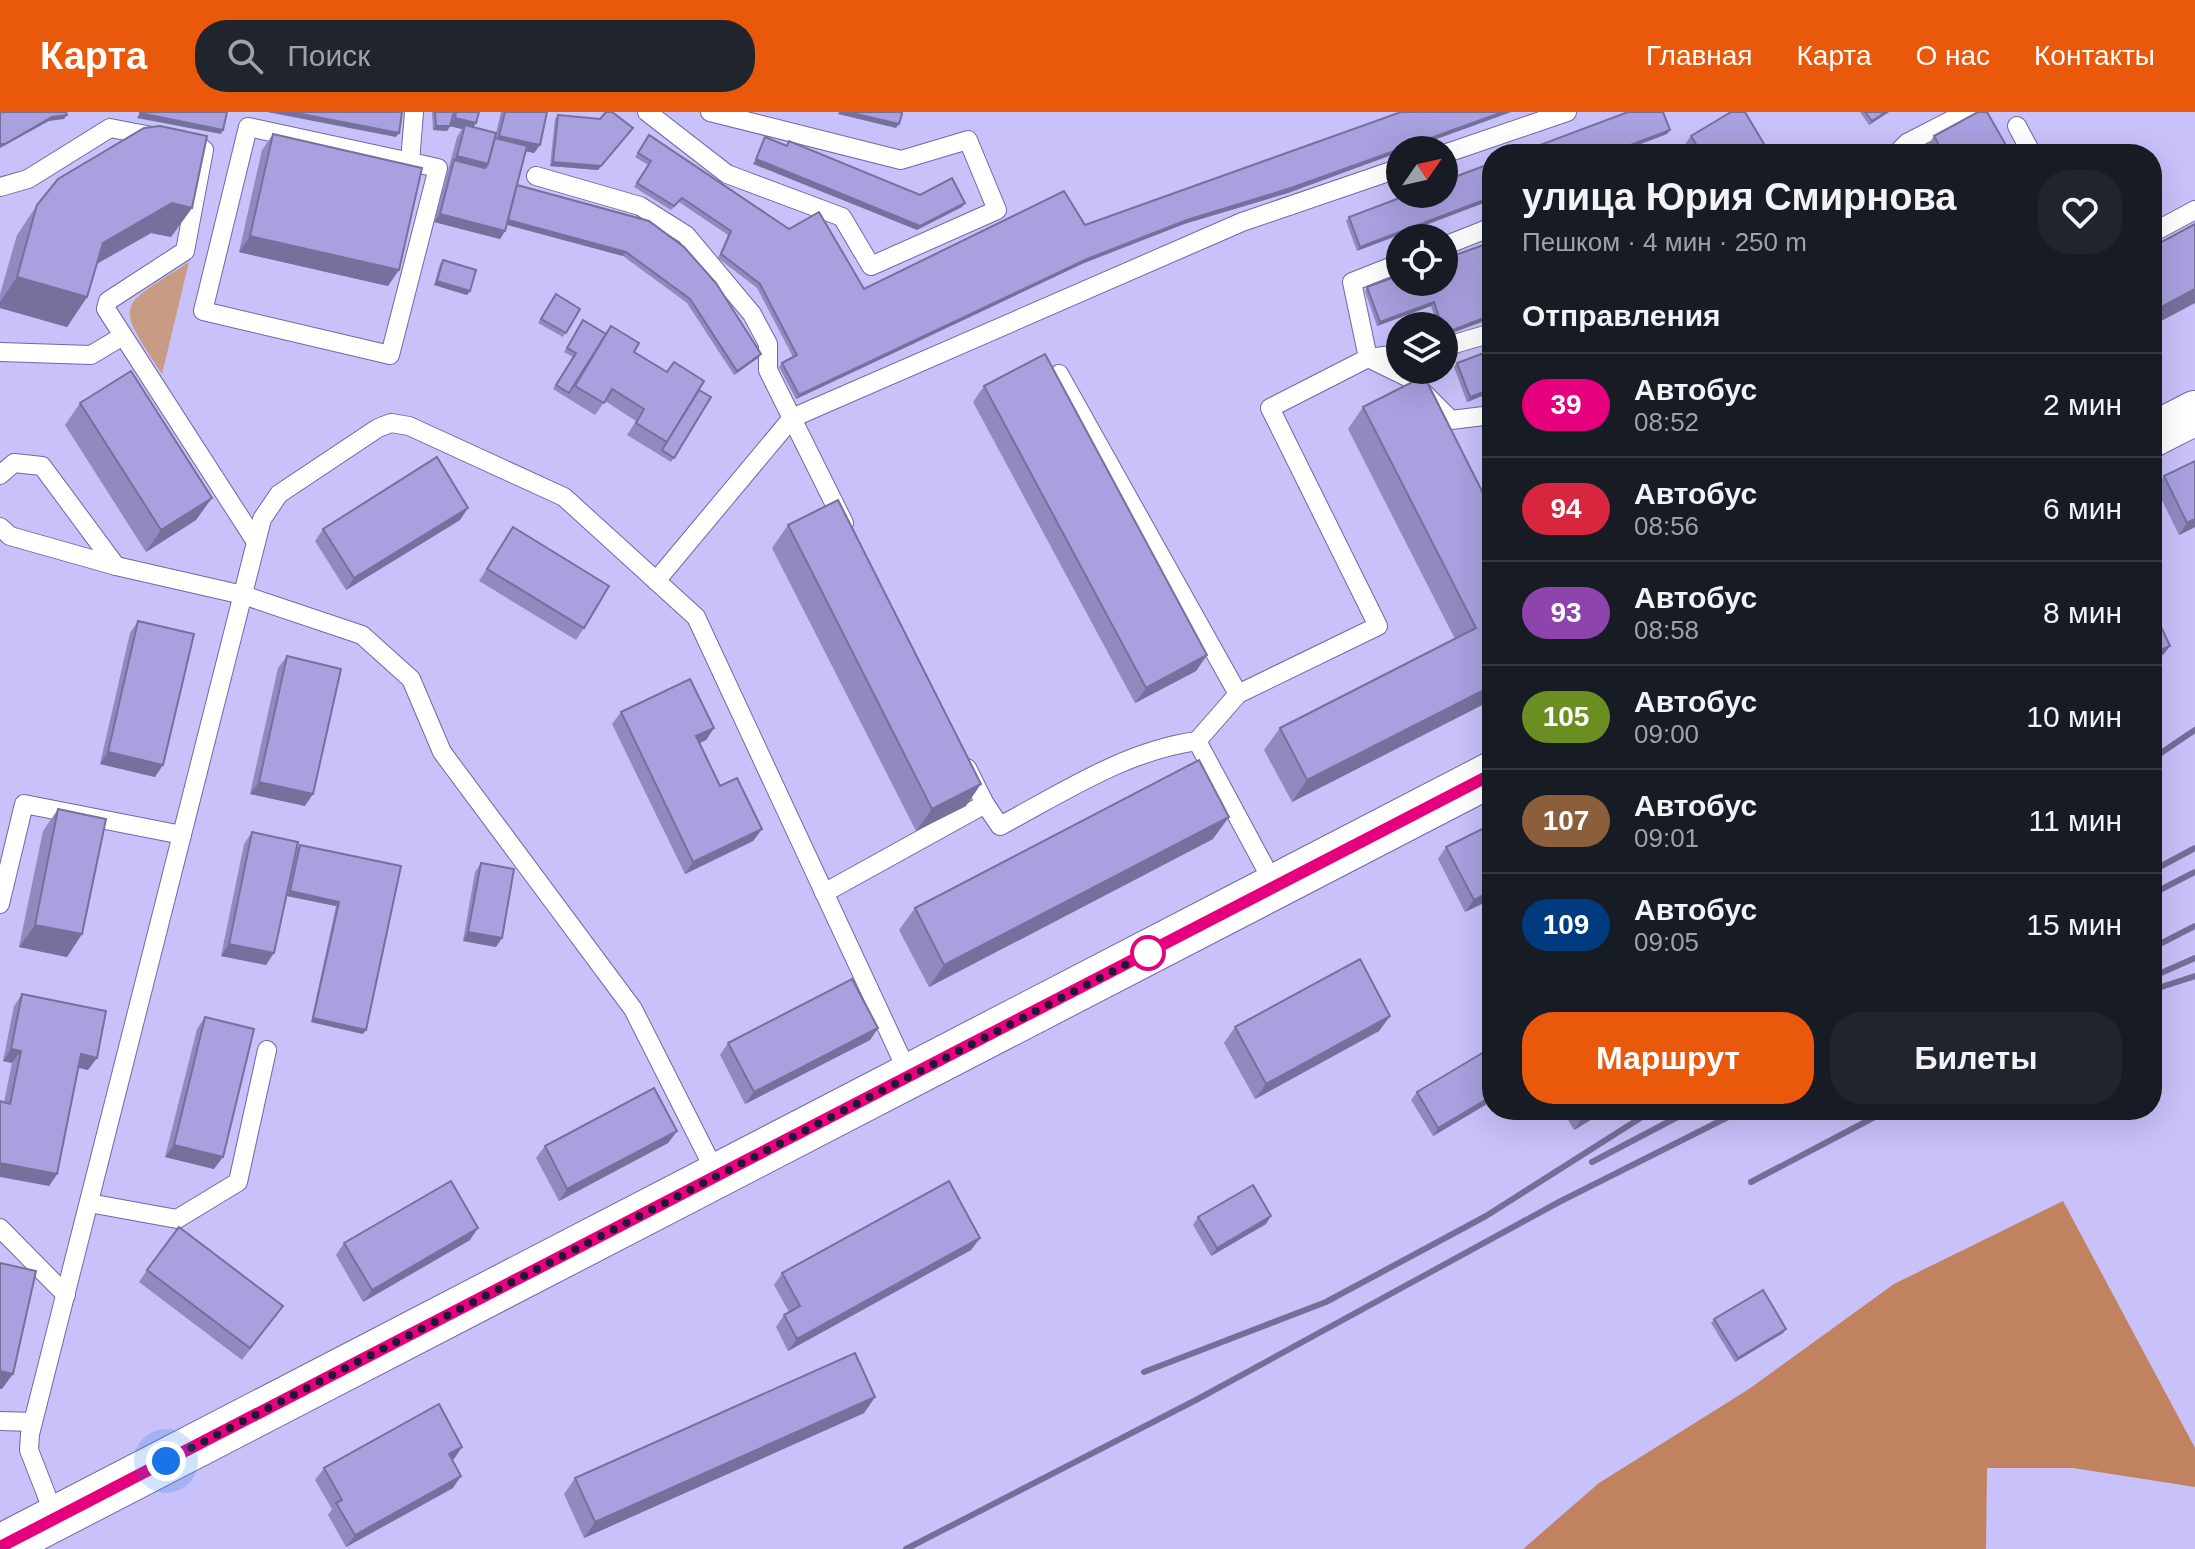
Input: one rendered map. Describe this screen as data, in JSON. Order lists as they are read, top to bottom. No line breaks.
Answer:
{"lines":["bus line 39"],"north":"top right","page":{"header":"Карта","search":"Поиск","nav":["Главная","Карта","О нас","Контакты"],"heading":[["улица Юрия Смирнова","Пешком · 4 мин · 250 m"],"Отправления"],"list":[{"mark":"39","name":"Автобус","note":"08:52","value":"2 мин"},{"mark":"94","name":"Автобус","note":"08:56","value":"6 мин"},{"mark":"93","name":"Автобус","note":"08:58","value":"8 мин"},{"mark":"105","name":"Автобус","note":"09:00","value":"10 мин"},{"mark":"107","name":"Автобус","note":"09:01","value":"11 мин"},{"mark":"109","name":"Автобус","note":"09:05","value":"15 мин"}],"buttons":["Маршрут","Билеты"]}}
